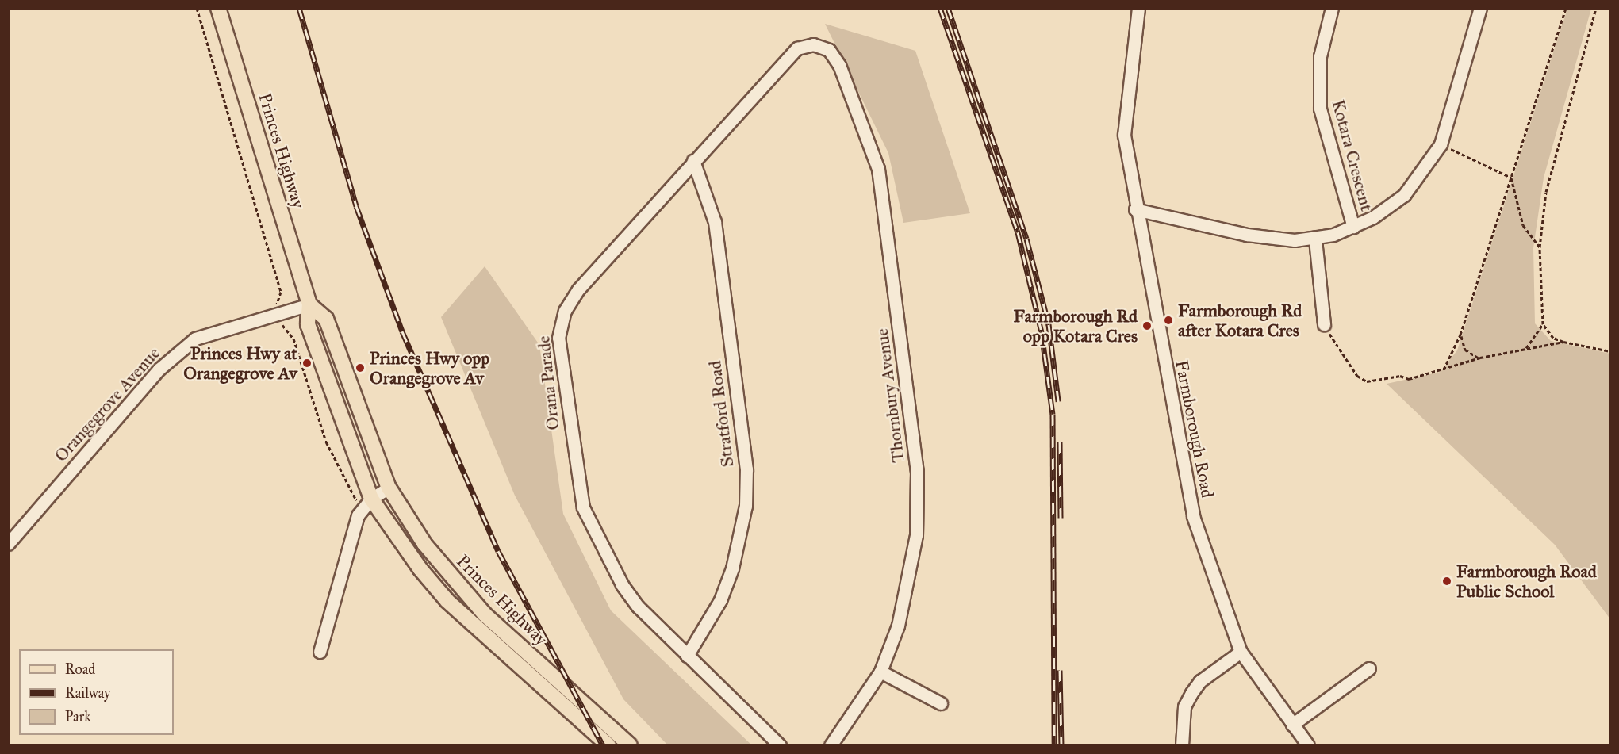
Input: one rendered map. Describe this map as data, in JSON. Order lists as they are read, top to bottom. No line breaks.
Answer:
{"streets":{"main road":["Princes Highway"],"street":["Kotara Crescent","Orana Parade","Thornbury Avenue","Orangegrove Avenue","Stratford Road","Farmborough Road"]},"crossings":[["Princes Highway","Orangegrove Avenue"],["Kotara Crescent","Farmborough Road"],["Orana Parade","Thornbury Avenue"],["Orana Parade","Stratford Road"]],"places":["Farmborough Rd after Kotara Cres","Farmborough Rd opp Kotara Cres","Princes Hwy at Orangegrove Av","Princes Hwy opp Orangegrove Av","Farmborough Road Public School"],"legend":["Road","Railway","Park"]}
